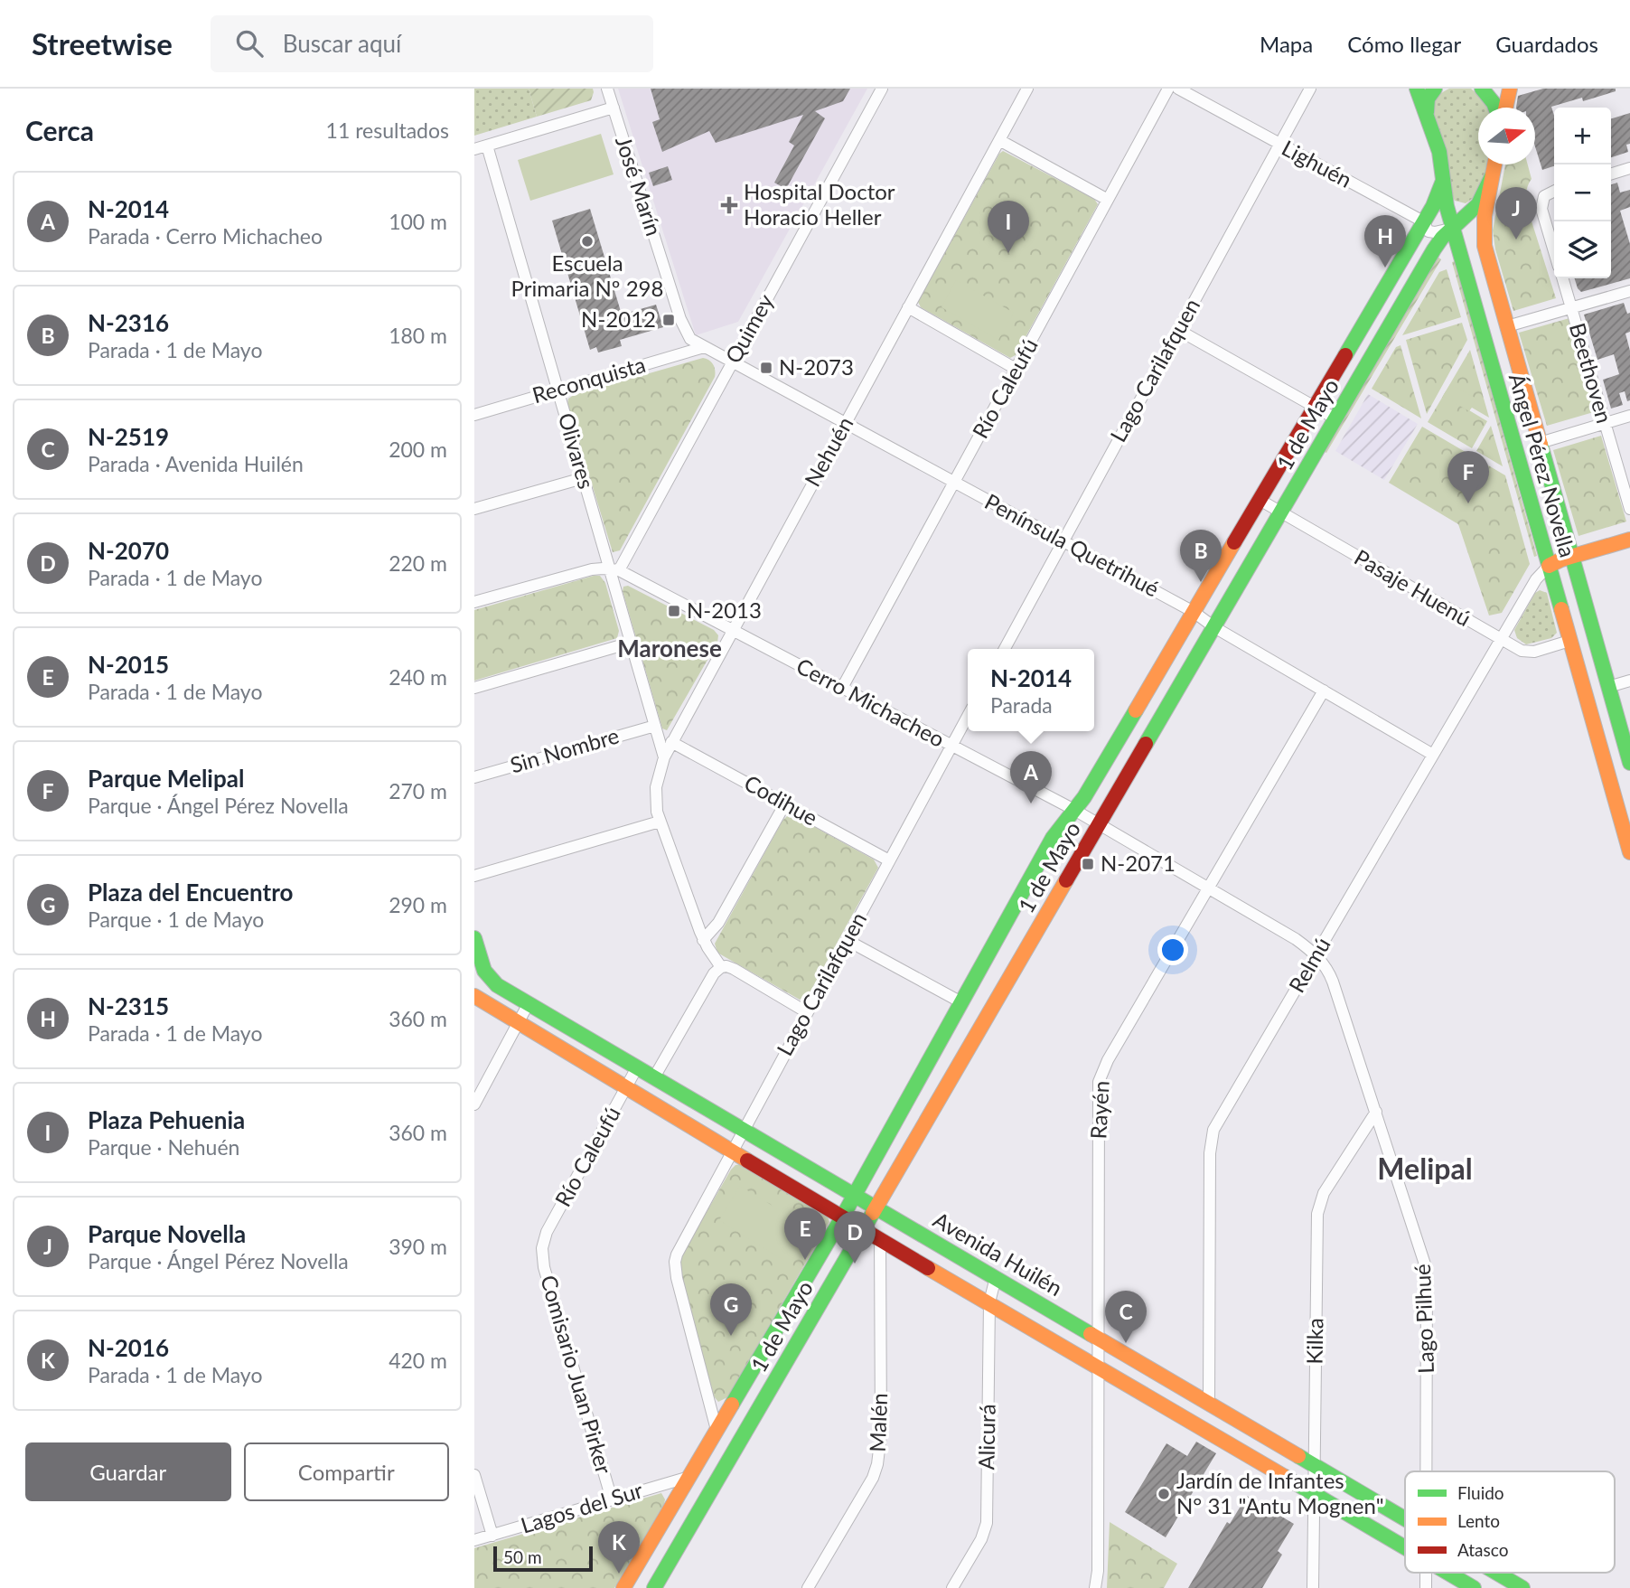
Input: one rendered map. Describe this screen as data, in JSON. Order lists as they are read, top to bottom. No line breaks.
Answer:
{"streets":{"main road":["1 de Mayo","Ángel Pérez Novella","Avenida Huilén"],"street":["Lighuén","José Marín","Quimey","Lago Carilafquen","Beethoven","Reconquista","Río Caleufú","Olivares","Nehuén","Península Quetrihué","Pasaje Huenú","Cerro Michacheo","Sin Nombre","Codihue","Relmú","Rayén","Lago Pilhué","Kilka","Comisario Juan Pirker","Malén","Alicurá","Lagos del Sur"]},"crossings":[["Lighuén","Lago Carilafquen"],["Lighuén","1 de Mayo"],["Lighuén","Ángel Pérez Novella"],["José Marín","Reconquista"],["José Marín","Península Quetrihué"],["Quimey","Olivares"],["Quimey","Península Quetrihué"],["Quimey","Cerro Michacheo"],["Lago Carilafquen","1 de Mayo"],["Lago Carilafquen","Península Quetrihué"],["Lago Carilafquen","Cerro Michacheo"],["Lago Carilafquen","Codihue"],["Lago Carilafquen","Avenida Huilén"],["Reconquista","Olivares"],["Reconquista","Península Quetrihué"],["Río Caleufú","Península Quetrihué"],["Río Caleufú","Cerro Michacheo"],["Río Caleufú","Avenida Huilén"],["Río Caleufú","Comisario Juan Pirker"],["1 de Mayo","Ángel Pérez Novella"],["1 de Mayo","Península Quetrihué"],["1 de Mayo","Pasaje Huenú"],["1 de Mayo","Cerro Michacheo"],["1 de Mayo","Avenida Huilén"],["1 de Mayo","Lagos del Sur"],["Olivares","Nehuén"],["Olivares","Cerro Michacheo"],["Olivares","Sin Nombre"],["Nehuén","Península Quetrihué"],["Nehuén","Cerro Michacheo"],["Nehuén","Codihue"],["Ángel Pérez Novella","Pasaje Huenú"],["Ángel Pérez Novella","Relmú"],["Península Quetrihué","Relmú"],["Península Quetrihué","Rayén"],["Pasaje Huenú","Relmú"],["Cerro Michacheo","Relmú"],["Cerro Michacheo","Rayén"],["Cerro Michacheo","Lago Pilhué"],["Relmú","Avenida Huilén"],["Relmú","Lago Pilhué"],["Rayén","Avenida Huilén"],["Avenida Huilén","Kilka"],["Avenida Huilén","Malén"],["Avenida Huilén","Alicurá"],["Lago Pilhué","Kilka"],["Comisario Juan Pirker","Lagos del Sur"]],"districts":["Maronese","Melipal"],"places":{"health":["Hospital Doctor Horacio Heller"],"other":["Escuela Primaria Nº 298","Jardín de Infantes N° 31 \"Antu Mognen\""],"transit":["N-2012","N-2073","N-2013","N-2071"]},"legend":["Fluido","Lento","Atasco"],"scale_bar":"50 m","north":"right","page":{"header":"Streetwise","search":"Buscar aquí","nav":["Mapa","Cómo llegar","Guardados"],"heading":["Cerca","11 resultados"],"map_buttons":["+","−"],"list":[{"mark":"A","name":"N-2014","note":"Parada · Cerro Michacheo","value":"100 m"},{"mark":"B","name":"N-2316","note":"Parada · 1 de Mayo","value":"180 m"},{"mark":"C","name":"N-2519","note":"Parada · Avenida Huilén","value":"200 m"},{"mark":"D","name":"N-2070","note":"Parada · 1 de Mayo","value":"220 m"},{"mark":"E","name":"N-2015","note":"Parada · 1 de Mayo","value":"240 m"},{"mark":"F","name":"Parque Melipal","note":"Parque · Ángel Pérez Novella","value":"270 m"},{"mark":"G","name":"Plaza del Encuentro","note":"Parque · 1 de Mayo","value":"290 m"},{"mark":"H","name":"N-2315","note":"Parada · 1 de Mayo","value":"360 m"},{"mark":"I","name":"Plaza Pehuenia","note":"Parque · Nehuén","value":"360 m"},{"mark":"J","name":"Parque Novella","note":"Parque · Ángel Pérez Novella","value":"390 m"},{"mark":"K","name":"N-2016","note":"Parada · 1 de Mayo","value":"420 m"}],"pins":["J","I","H","F","B","A","E","D","G","C","K"],"popup":["N-2014","Parada"],"buttons":["Guardar","Compartir"],"scale":"50 m"}}
